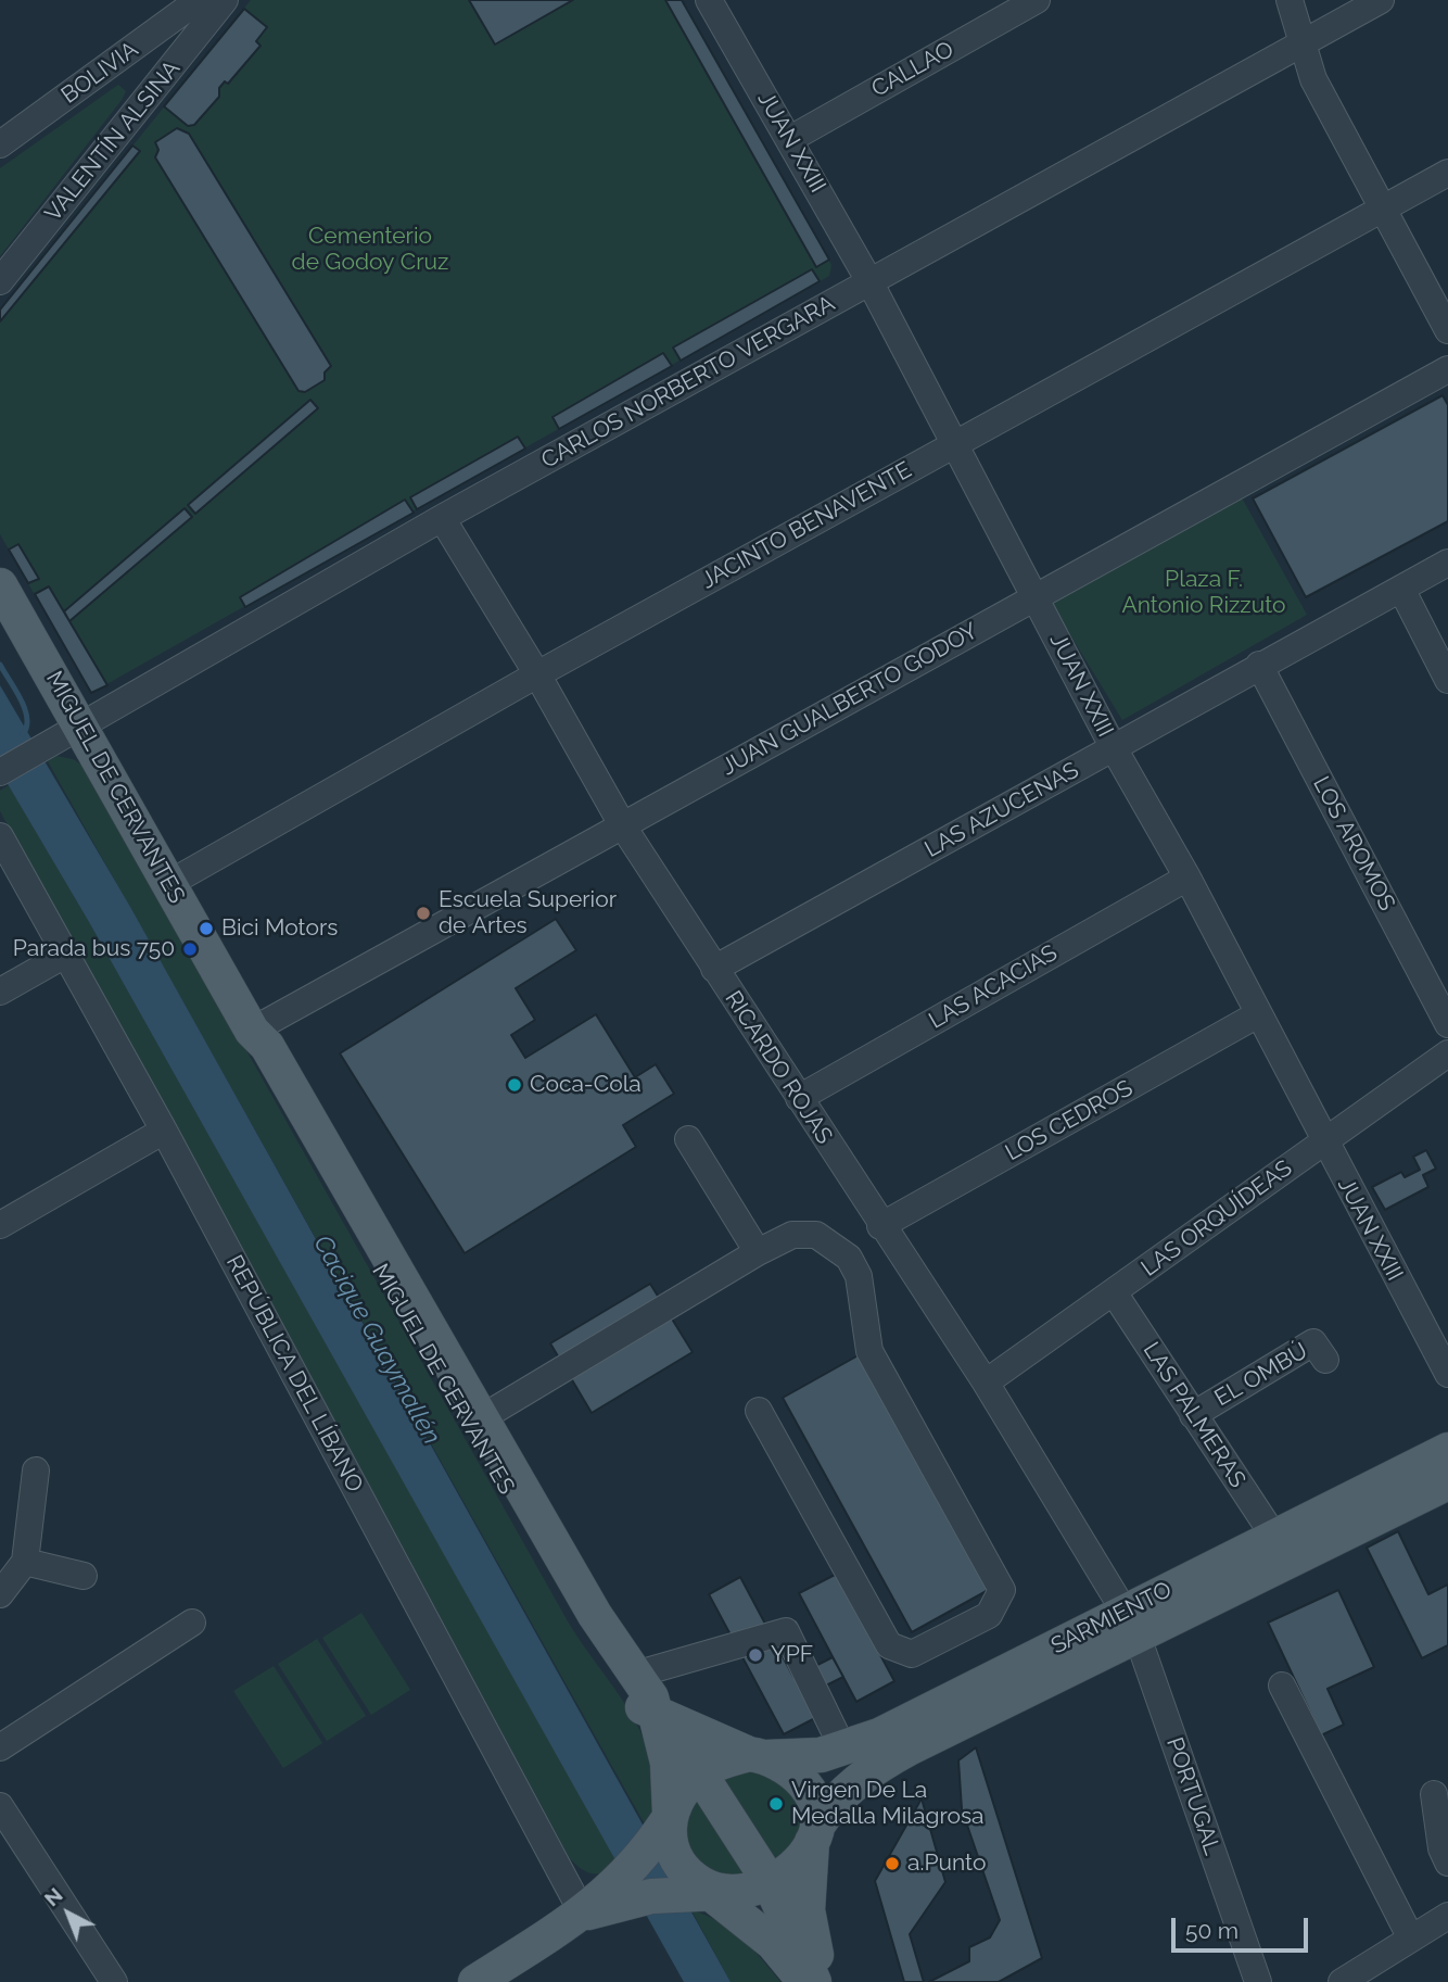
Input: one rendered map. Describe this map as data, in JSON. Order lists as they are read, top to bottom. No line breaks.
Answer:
{"streets":{"main road":["MIGUEL DE CERVANTES","SARMIENTO"],"street":["CALLAO","BOLIVIA","VALENTÍN ALSINA","JUAN XXIII","CARLOS NORBERTO VERGARA","JACINTO BENAVENTE","JUAN GUALBERTO GODOY","LAS AZUCENAS","LOS AROMOS","LAS ACACIAS","RICARDO ROJAS","LOS CEDROS","LAS ORQUÍDEAS","REPÚBLICA DEL LÍBANO","EL OMBÚ","LAS PALMERAS","PORTUGAL"]},"crossings":[["CALLAO","JUAN XXIII"],["BOLIVIA","VALENTÍN ALSINA"],["JUAN XXIII","CARLOS NORBERTO VERGARA"],["JUAN XXIII","JACINTO BENAVENTE"],["JUAN XXIII","JUAN GUALBERTO GODOY"],["JUAN XXIII","LAS AZUCENAS"],["JUAN XXIII","LAS ACACIAS"],["JUAN XXIII","LOS CEDROS"],["JUAN XXIII","LAS ORQUÍDEAS"],["CARLOS NORBERTO VERGARA","MIGUEL DE CERVANTES"],["CARLOS NORBERTO VERGARA","RICARDO ROJAS"],["JACINTO BENAVENTE","MIGUEL DE CERVANTES"],["JACINTO BENAVENTE","RICARDO ROJAS"],["JUAN GUALBERTO GODOY","MIGUEL DE CERVANTES"],["JUAN GUALBERTO GODOY","RICARDO ROJAS"],["MIGUEL DE CERVANTES","SARMIENTO"],["LAS AZUCENAS","LOS AROMOS"],["LAS AZUCENAS","RICARDO ROJAS"],["LAS ACACIAS","RICARDO ROJAS"],["RICARDO ROJAS","LOS CEDROS"],["RICARDO ROJAS","LAS ORQUÍDEAS"],["RICARDO ROJAS","SARMIENTO"],["RICARDO ROJAS","PORTUGAL"],["LAS ORQUÍDEAS","LAS PALMERAS"],["EL OMBÚ","LAS PALMERAS"],["LAS PALMERAS","SARMIENTO"],["SARMIENTO","PORTUGAL"]],"water":["Cacique Guaymallén"],"parks":["Cementerio de Godoy Cruz","Plaza F. Antonio Rizzuto"],"places":["Escuela Superior de Artes","Bici Motors","Parada bus 750","Coca-Cola","YPF","Virgen De La Medalla Milagrosa","a.Punto"],"scale_bar":"50 m","north":"top left"}
